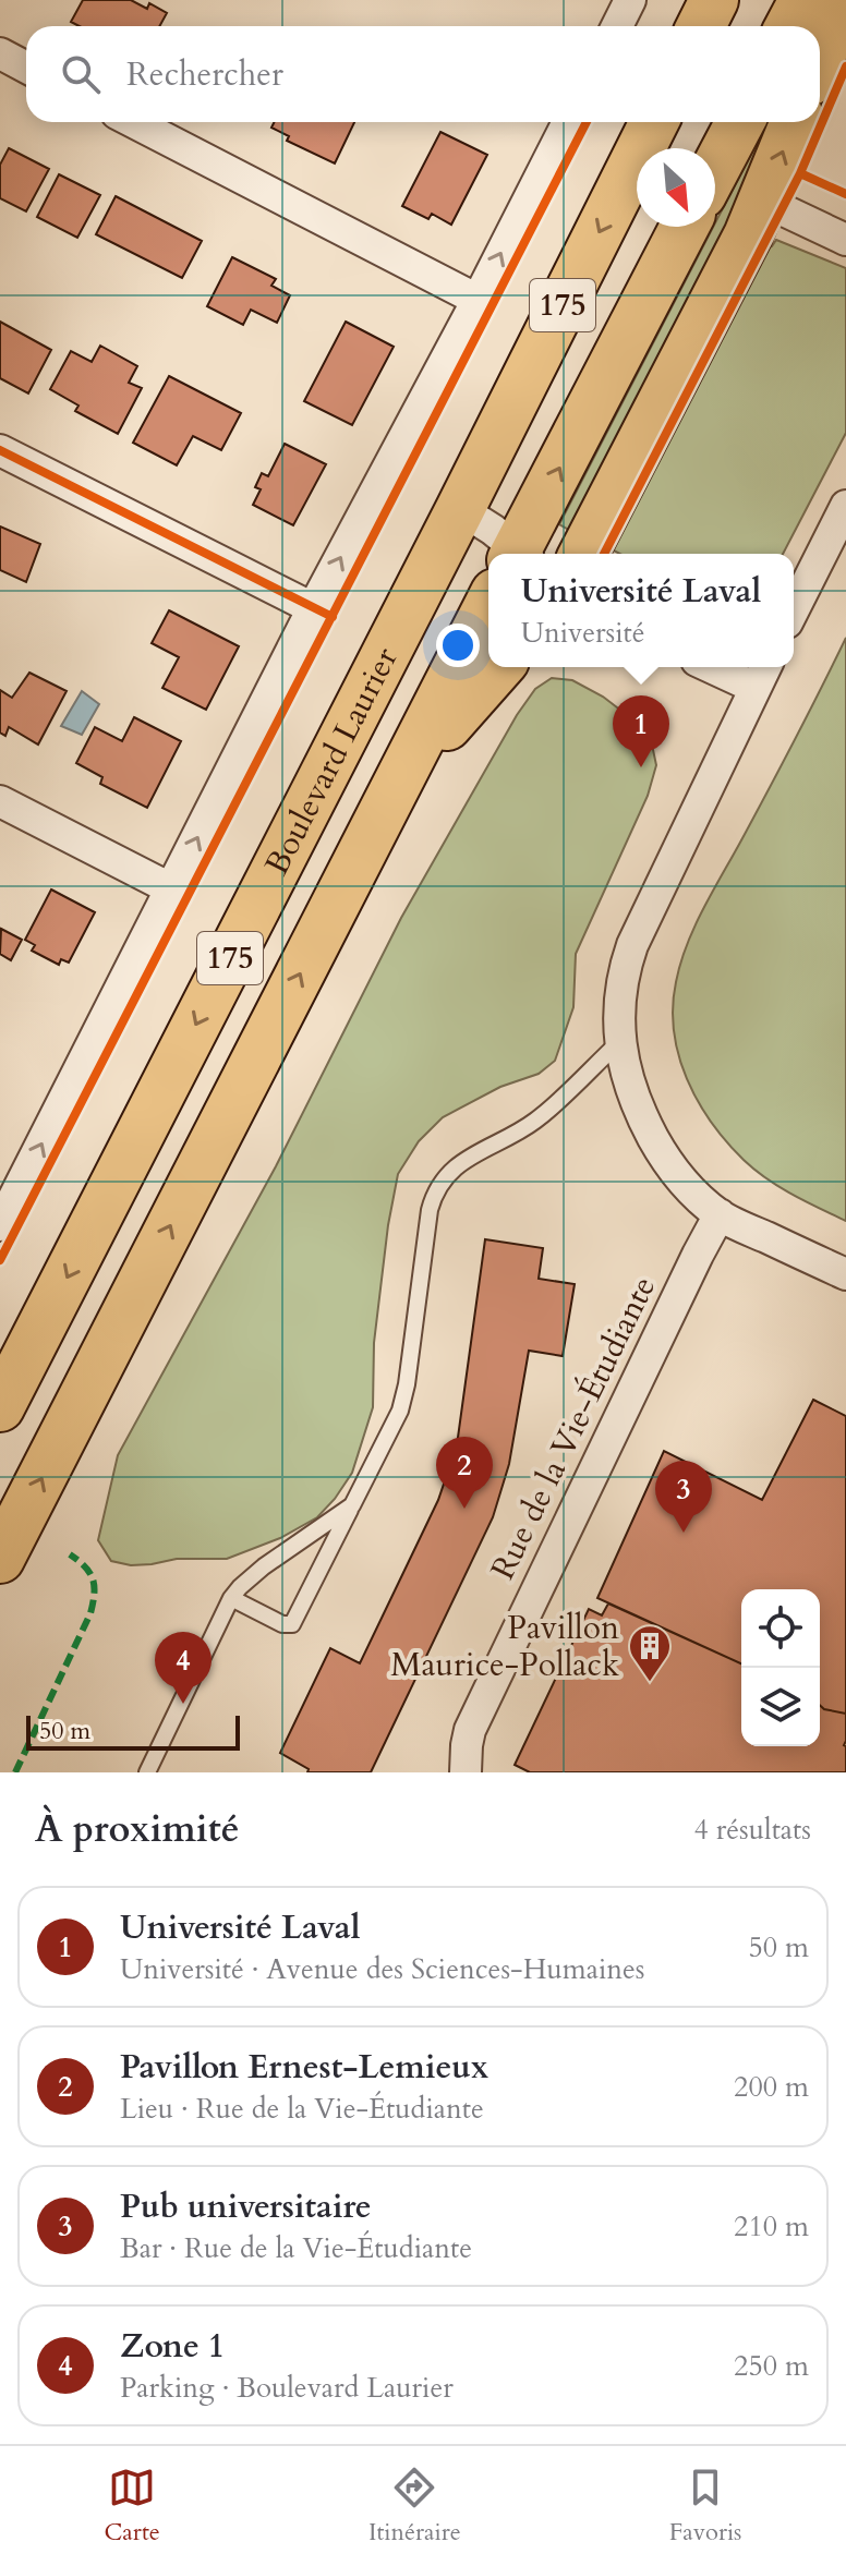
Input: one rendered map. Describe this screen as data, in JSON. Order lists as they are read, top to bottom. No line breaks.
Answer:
{"streets":{"main road":["175","Boulevard Laurier"],"street":["Rue de la Vie-Étudiante"]},"places":{"building":["Pavillon Maurice-Pollack"]},"scale_bar":"50 m","north":"bottom right","page":{"search":"Rechercher","popup":["Université Laval","Université"],"pins":["1","2","3","4"],"scale":"50 m","heading":["À proximité","4 résultats"],"list":[{"mark":"1","name":"Université Laval","note":"Université · Avenue des Sciences-Humaines","value":"50 m"},{"mark":"2","name":"Pavillon Ernest-Lemieux","note":"Lieu · Rue de la Vie-Étudiante","value":"200 m"},{"mark":"3","name":"Pub universitaire","note":"Bar · Rue de la Vie-Étudiante","value":"210 m"},{"mark":"4","name":"Zone 1","note":"Parking · Boulevard Laurier","value":"250 m"}],"nav":["Carte","Itinéraire","Favoris"]}}
